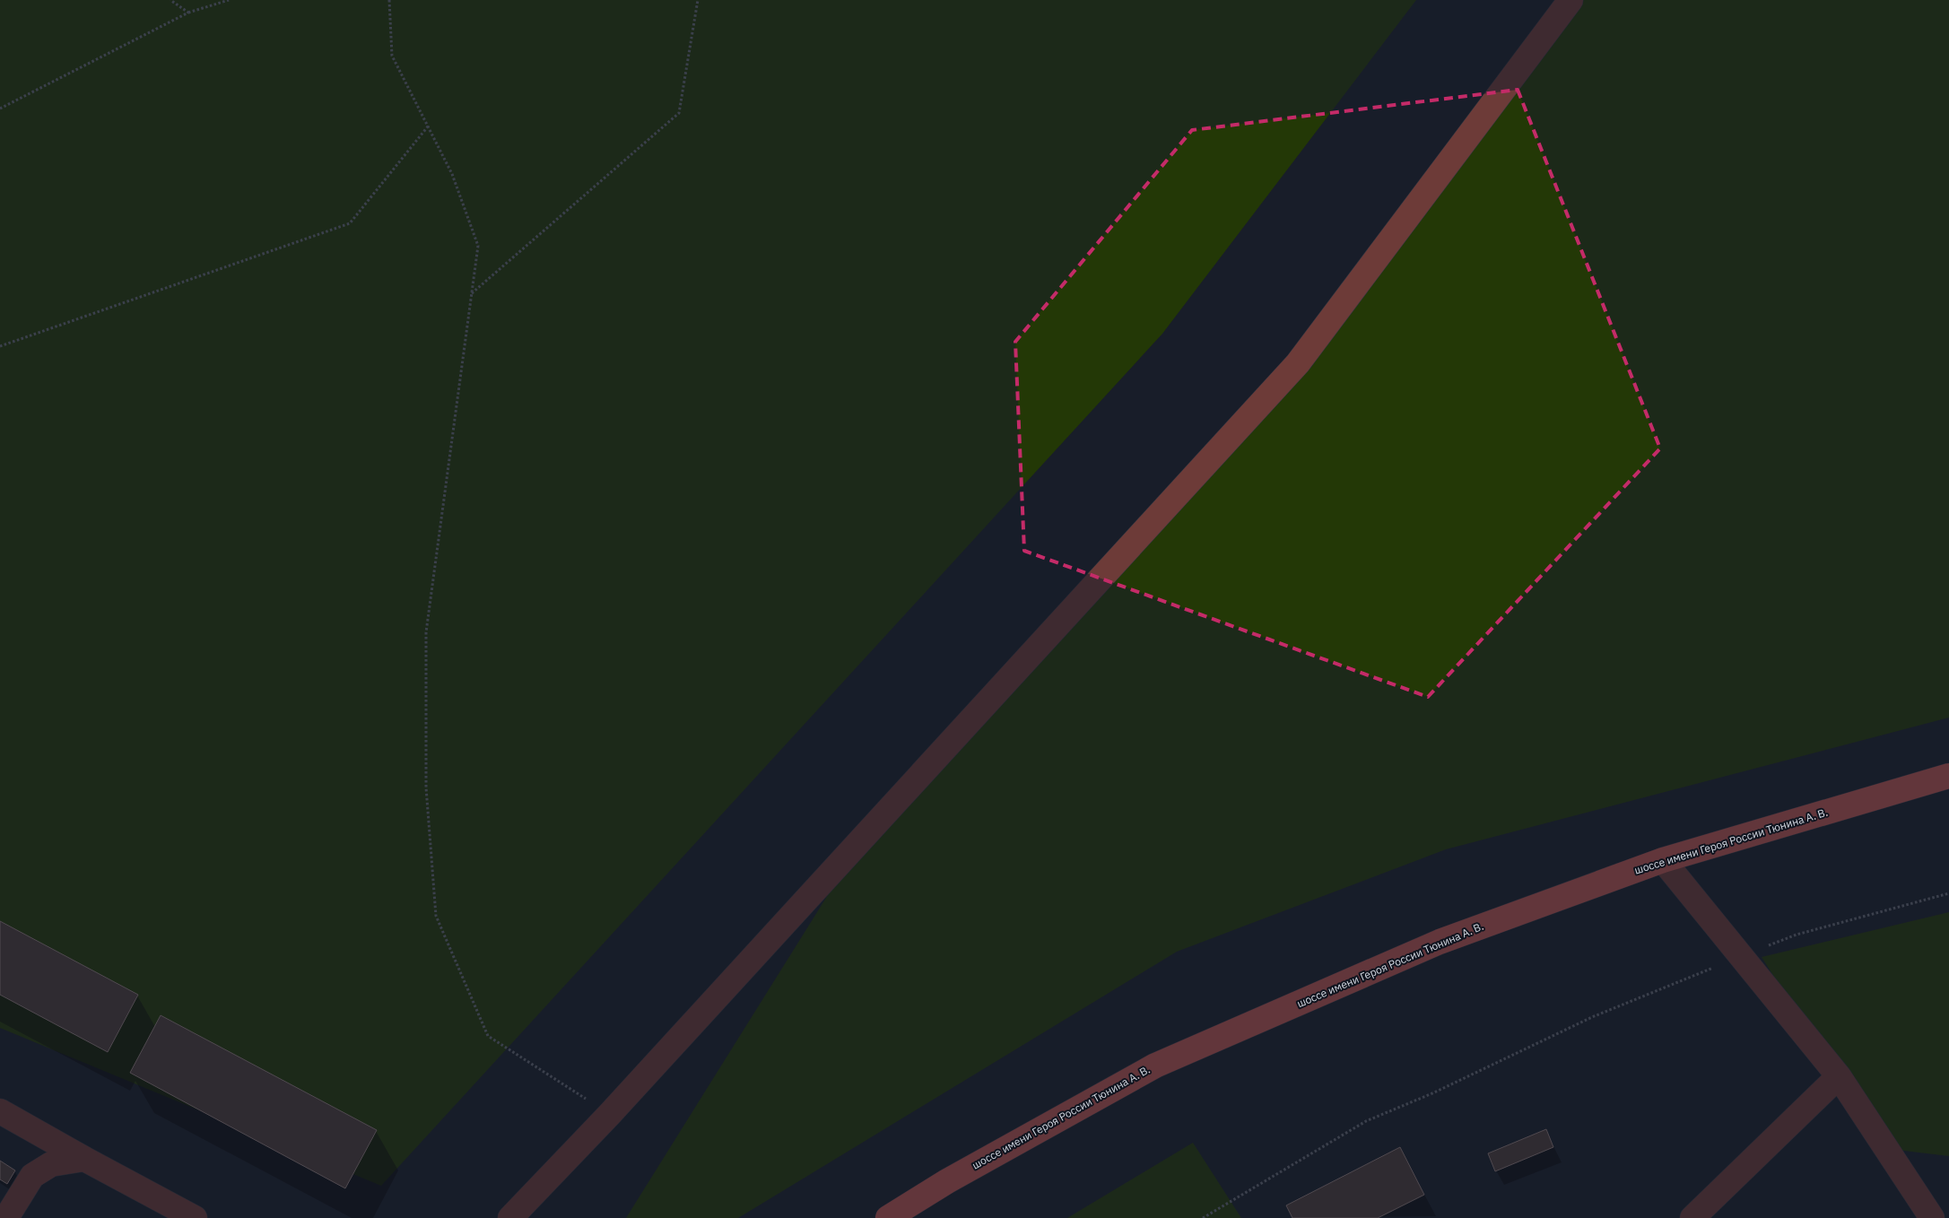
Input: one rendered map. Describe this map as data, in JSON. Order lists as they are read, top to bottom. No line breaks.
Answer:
{"streets":{"main road":["шоссе имени Героя России Тюнина А. В."]}}
